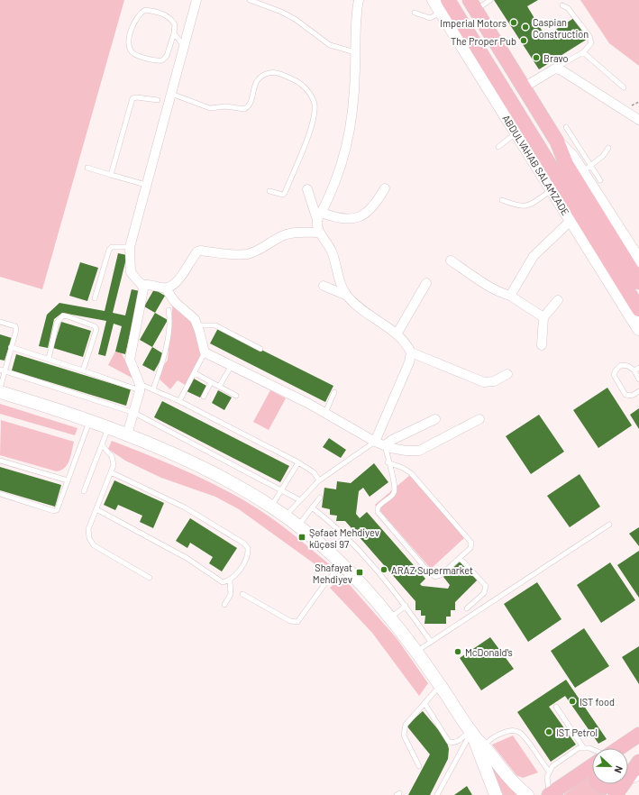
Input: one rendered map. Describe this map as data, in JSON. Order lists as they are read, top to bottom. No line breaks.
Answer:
{"streets":{"main road":["ABDULVAHAB SALAMZADE"]},"places":{"other":["Imperial Motors","Caspian Construction","The Proper Pub","Bravo","ARAZ Supermarket","McDonald's","IST food","IST Petrol"],"transit":["Şəfaət Mehdiyev küçəsi 97","Shafayat Mehdiyev"]},"north":"right"}
